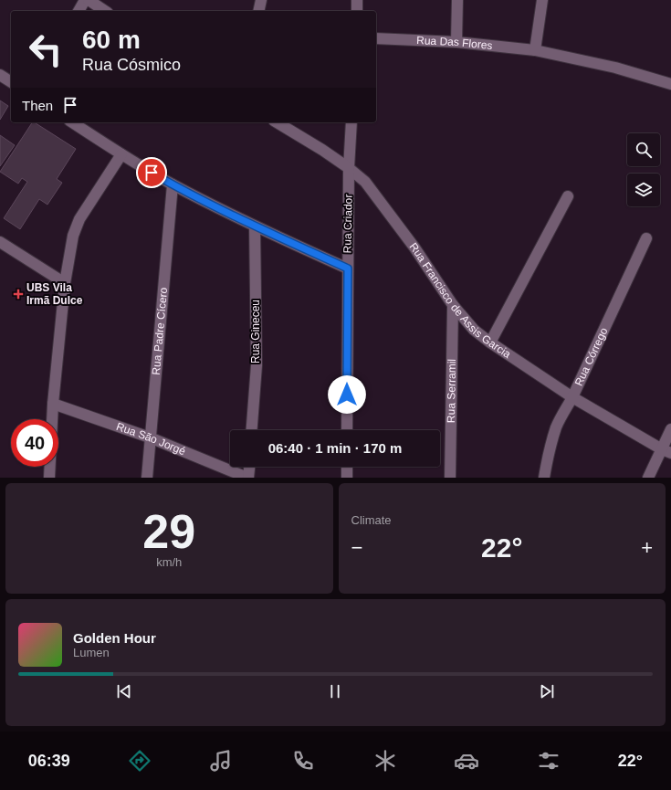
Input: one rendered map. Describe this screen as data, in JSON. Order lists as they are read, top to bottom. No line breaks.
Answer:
{"streets":{"street":["Rua Das Flores","Rua Criador","Rua Francisco de Assis Garcia","Rua Padre Cícero","Rua Gineceu","Rua Córrego","Rua Serramil","Rua São Jorgé"]},"crossings":[["Rua Criador","Rua Francisco de Assis Garcia"],["Rua Francisco de Assis Garcia","Rua Córrego"],["Rua Francisco de Assis Garcia","Rua Serramil"],["Rua Padre Cícero","Rua São Jorgé"]],"places":{"health":["UBS Vila Irmã Dulce"]},"page":{"turn":["60 m","Rua Cósmico"],"then":"Then","limit":"40","trip":"06:40 · 1 min · 170 m","tile":[["29","km/h"],"Climate"],"heat":["−","22°","+"],"song":["Golden Hour","Lumen"],"tabs":["06:39","22°"]}}
